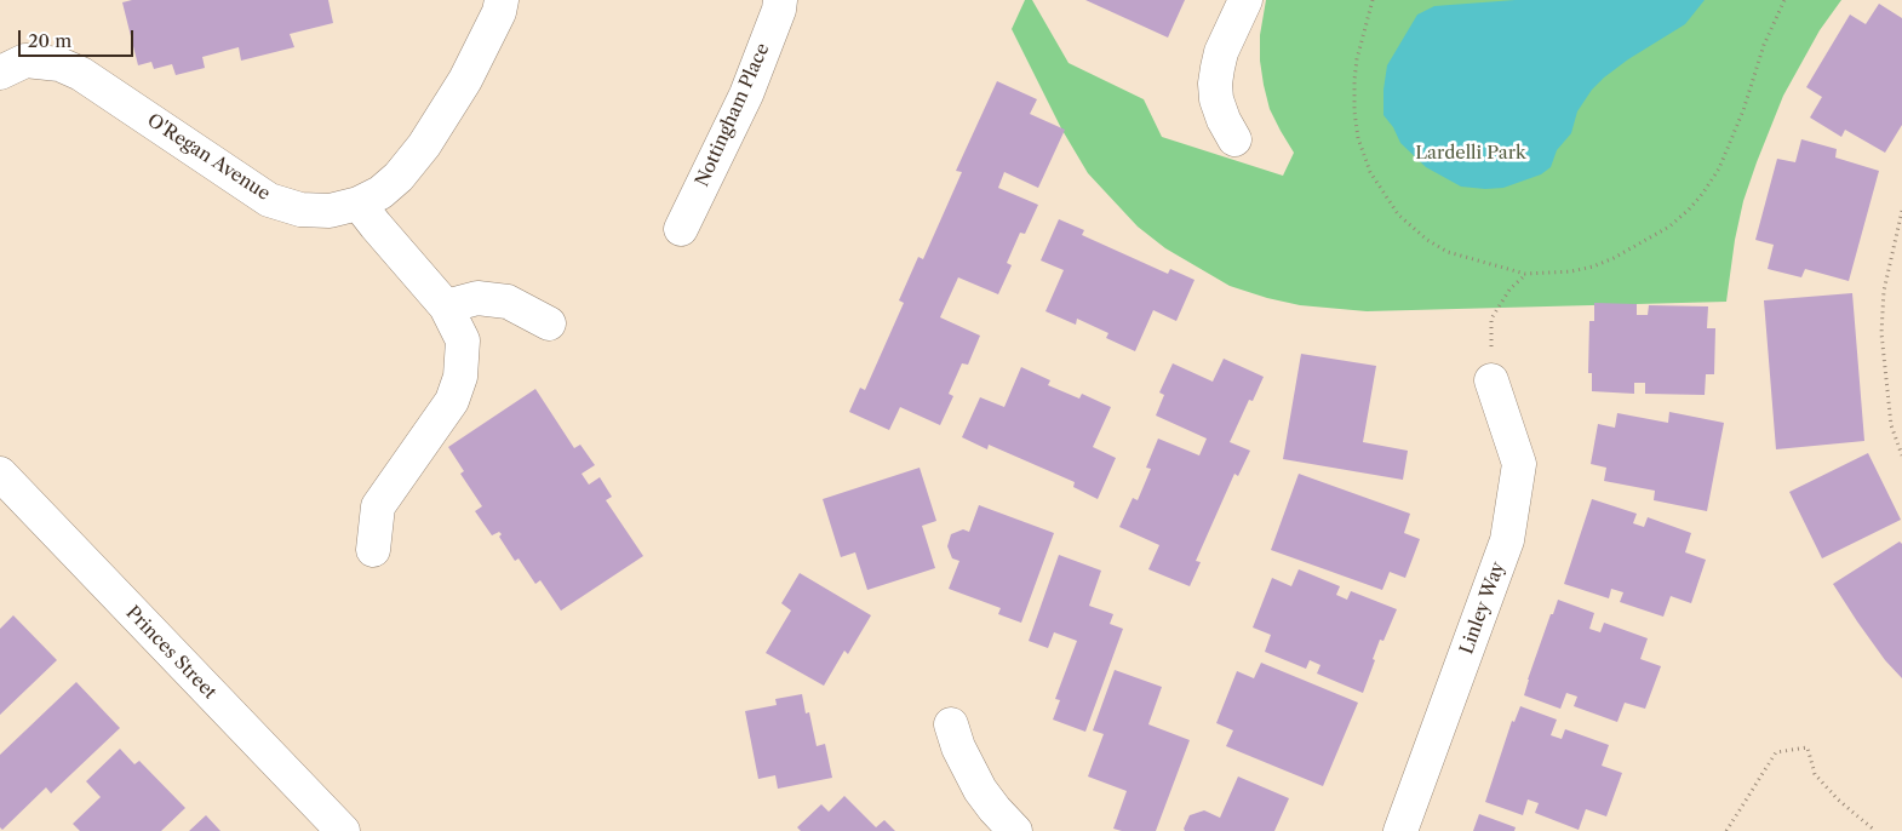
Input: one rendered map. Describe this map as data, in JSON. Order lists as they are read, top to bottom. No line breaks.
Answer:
{"streets":{"street":["Nottingham Place","O'Regan Avenue","Linley Way","Princes Street"]},"parks":["Lardelli Park"],"scale_bar":"20 m"}
